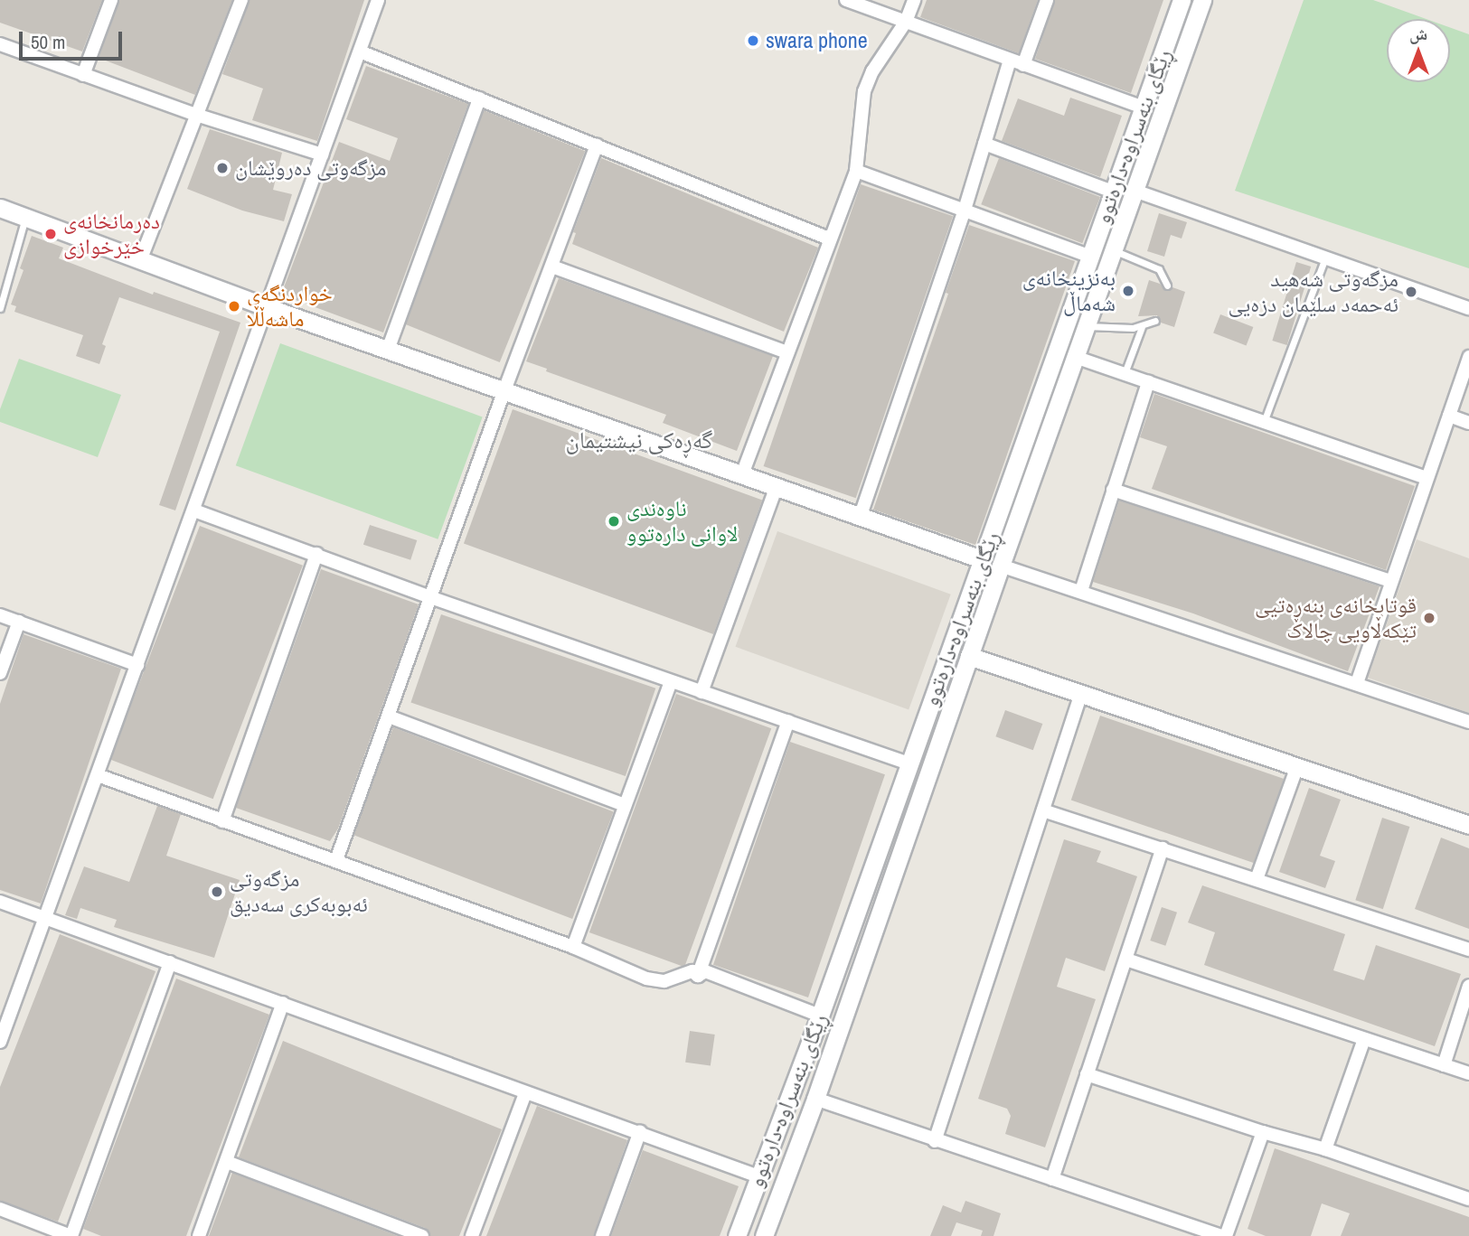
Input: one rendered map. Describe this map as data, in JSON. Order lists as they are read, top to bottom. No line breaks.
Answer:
{"streets":{"street":["ڕێگای بنەسراوە-دارەتوو"]},"districts":["گەڕەکی نیشتیمان"],"places":["swara phone","مزگەوتی دەروێشان","دەرمانخانەی خێرخوازی","بەنزینخانەی شەماڵ","مزگەوتی شەهید ئەحمەد سلێمان دزەیی","خواردنگەی ماشەڵڵا","ناوەندی لاوانی دارەتوو","قوتابخانەی بنەڕەتیی تێکەڵاویی چالاک","مزگەوتی ئەبوبەکری سەدیق"],"scale_bar":"50 m","north":"top"}
